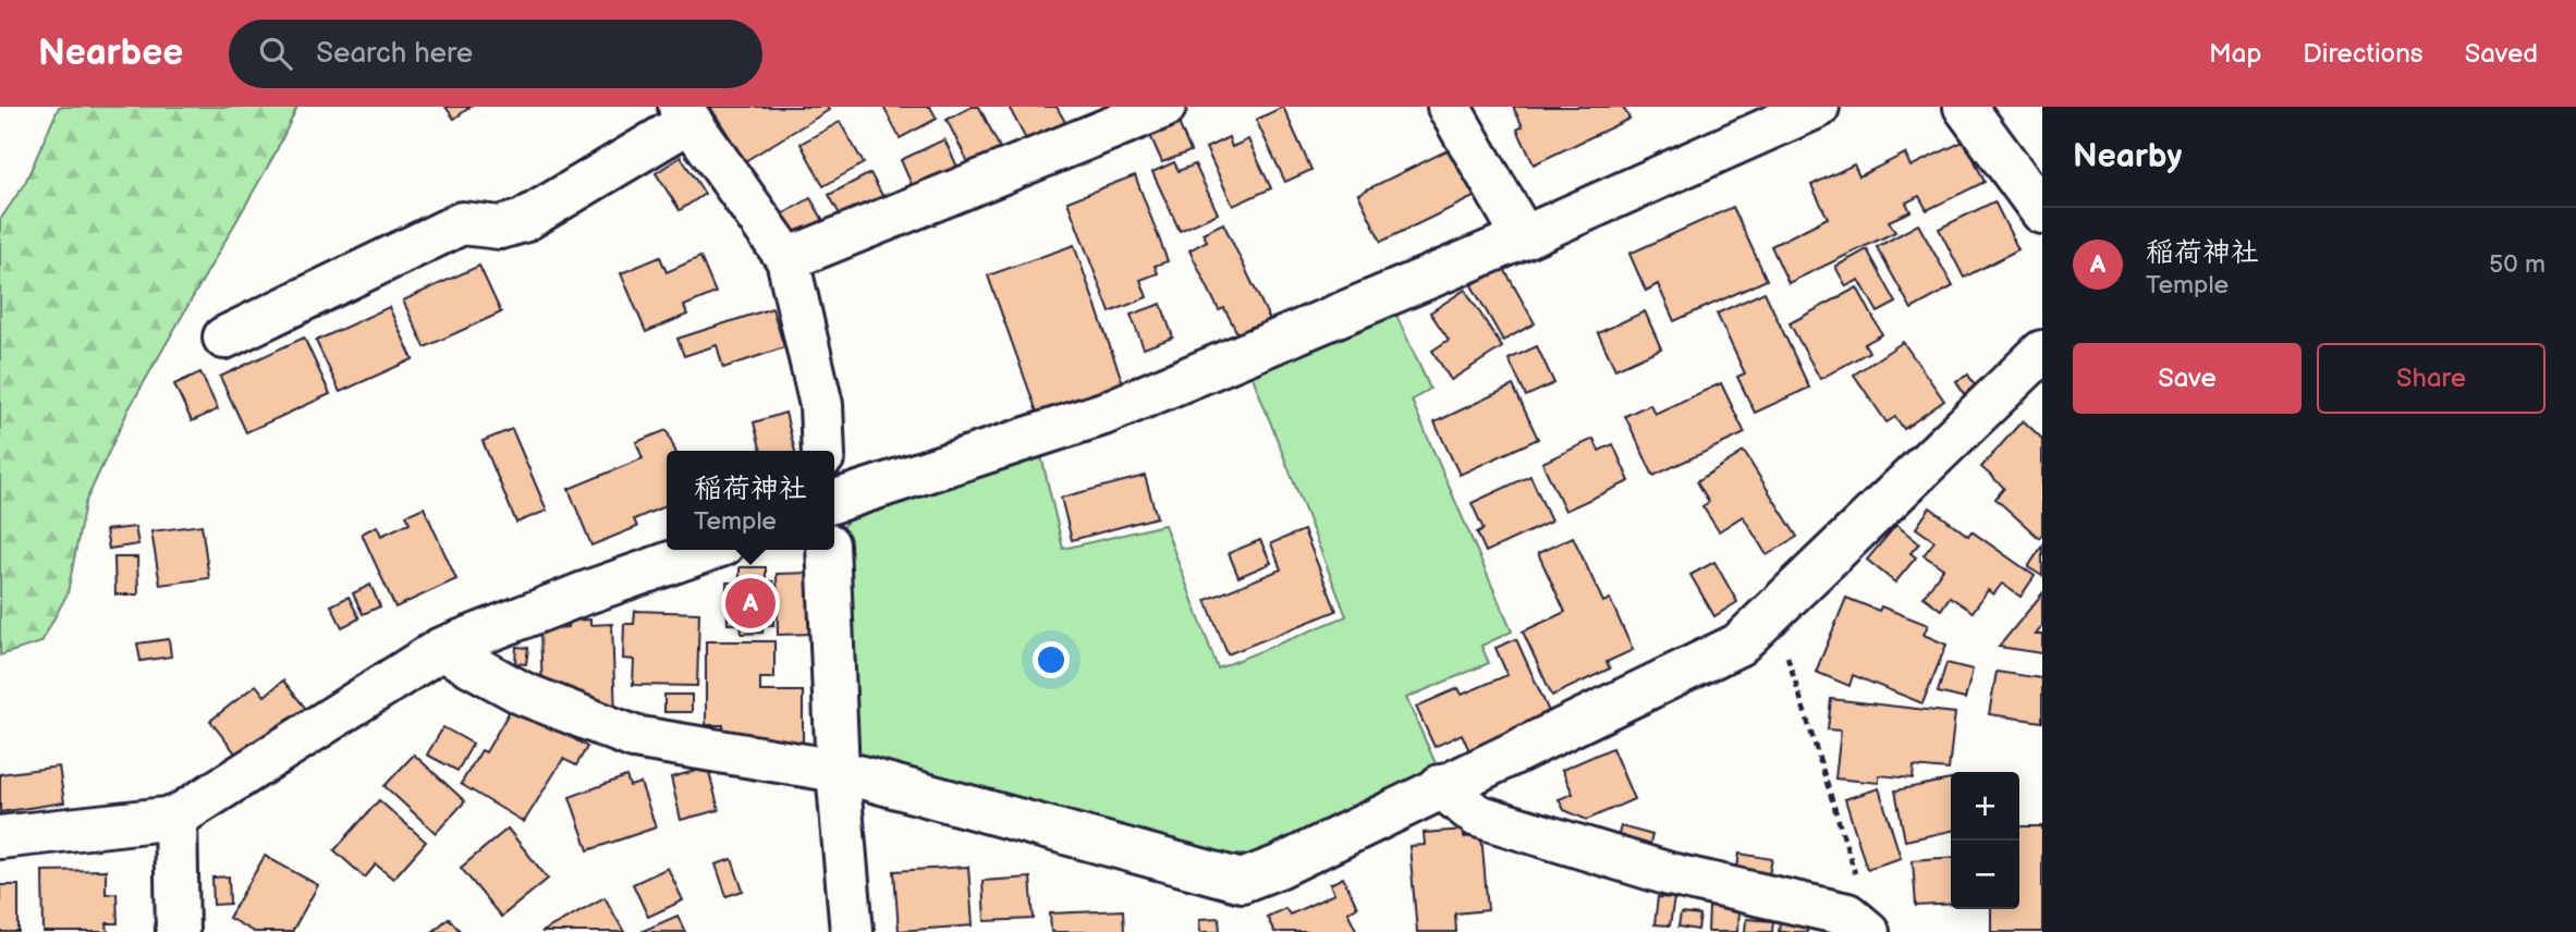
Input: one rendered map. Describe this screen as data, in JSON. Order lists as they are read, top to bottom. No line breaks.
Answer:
{"page":{"header":"Nearbee","search":"Search here","nav":["Map","Directions","Saved"],"heading":"Nearby","list":[{"mark":"A","name":"稲荷神社","note":"Temple","value":"50 m"}],"buttons":["Save","Share"],"popup":["稲荷神社","Temple"],"pins":"A","map_buttons":["+","−"]}}
